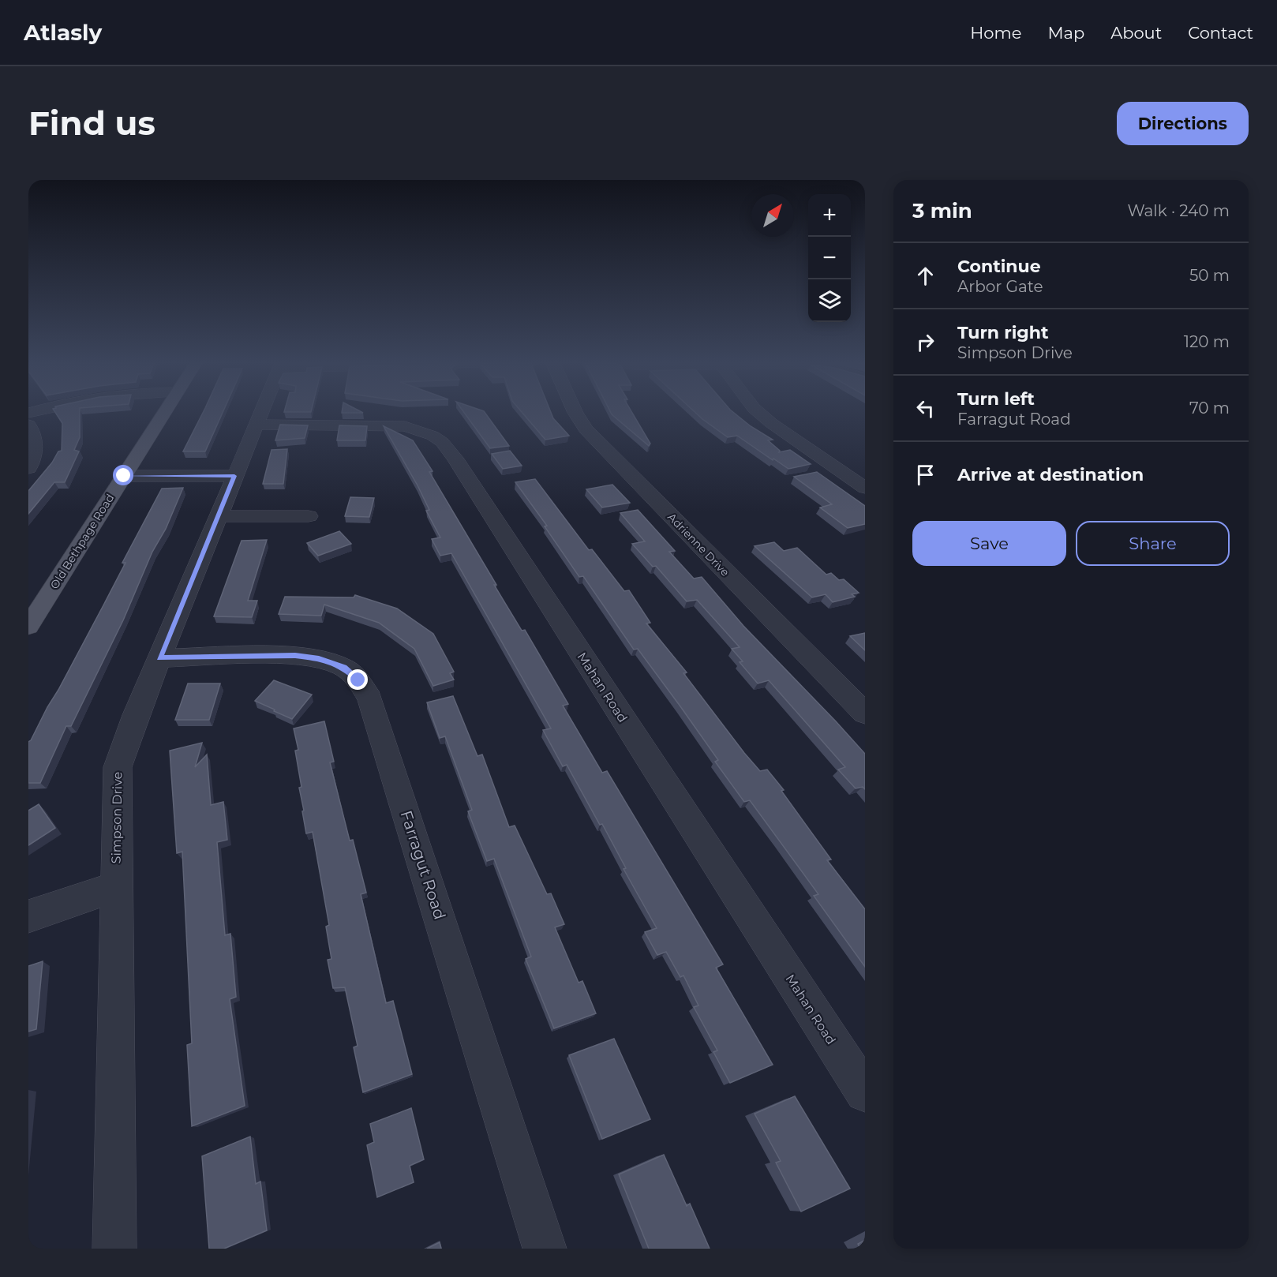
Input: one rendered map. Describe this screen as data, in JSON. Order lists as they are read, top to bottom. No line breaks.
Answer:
{"streets":{"main road":["Old Bethpage Road"],"street":["Adrienne Drive","Mahan Road","Simpson Drive","Farragut Road"]},"crossings":[["Mahan Road","Simpson Drive"],["Simpson Drive","Farragut Road"]],"north":"top right","page":{"header":"Atlasly","nav":["Home","Map","About","Contact"],"buttons":["Directions",["Save","Share"]],"title":"Find us","heading":["3 min","Walk · 240 m"],"map_buttons":["+","−"],"list":[["Continue","Arbor Gate","50 m"],["Turn right","Simpson Drive","120 m"],["Turn left","Farragut Road","70 m"],"Arrive at destination"]}}
